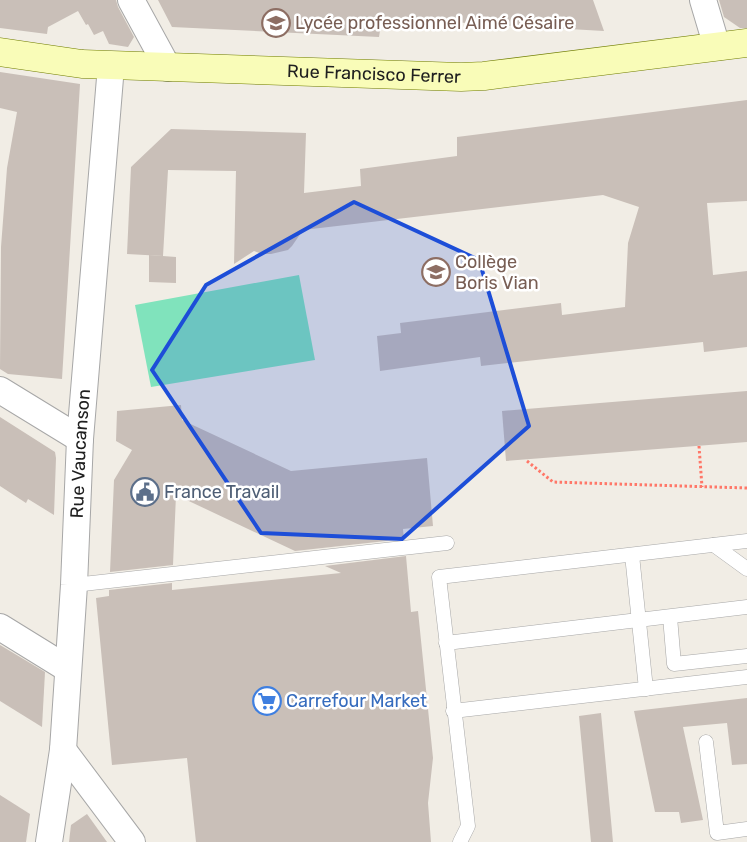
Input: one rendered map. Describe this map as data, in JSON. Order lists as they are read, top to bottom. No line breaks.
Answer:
{"streets":{"street":["Rue Francisco Ferrer","Rue Vaucanson"]},"crossings":[["Rue Francisco Ferrer","Rue Vaucanson"]],"places":{"school or university":["Lycée professionnel Aimé Césaire","Collège Boris Vian"],"public building":["France Travail"],"supermarket":["Carrefour Market"]}}
